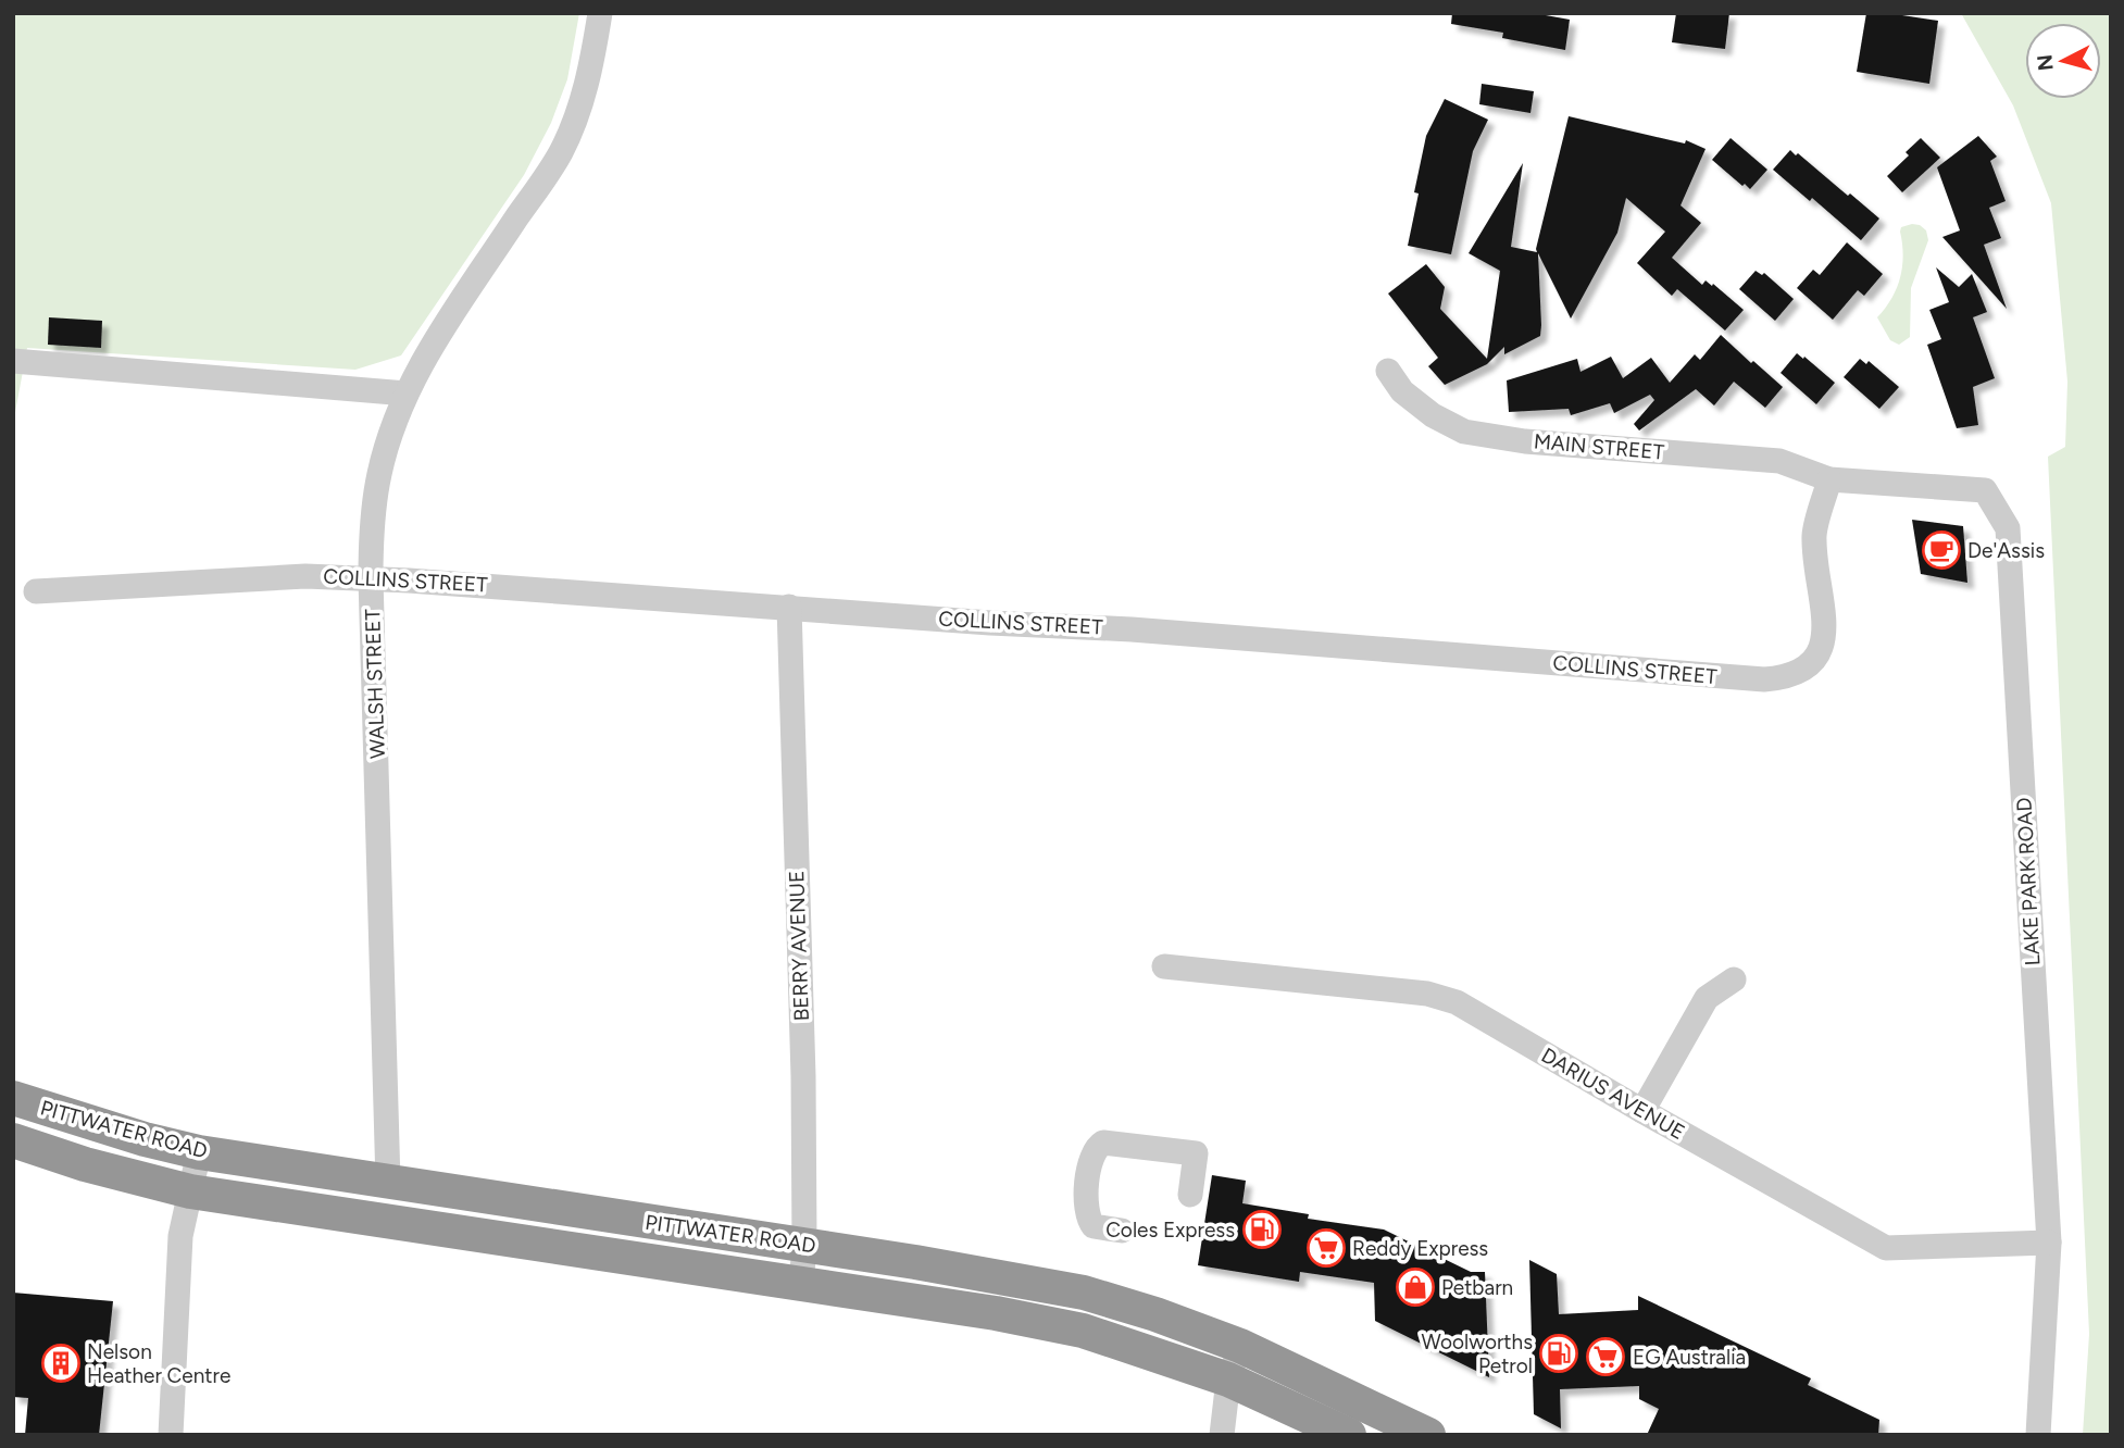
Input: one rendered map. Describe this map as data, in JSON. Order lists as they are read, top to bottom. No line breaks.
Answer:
{"streets":{"highway":["PITTWATER ROAD"],"street":["MAIN STREET","COLLINS STREET","WALSH STREET","LAKE PARK ROAD","BERRY AVENUE","DARIUS AVENUE"]},"crossings":[["MAIN STREET","COLLINS STREET"],["MAIN STREET","LAKE PARK ROAD"],["COLLINS STREET","WALSH STREET"],["COLLINS STREET","LAKE PARK ROAD"],["COLLINS STREET","BERRY AVENUE"],["WALSH STREET","PITTWATER ROAD"],["LAKE PARK ROAD","DARIUS AVENUE"],["BERRY AVENUE","PITTWATER ROAD"]],"places":{"cafe":["De'Assis"],"fuel station":["Coles Express","Woolworths Petrol"],"supermarket":["Reddy Express","EG Australia"],"shop":["Petbarn"],"building":["Nelson Heather Centre"]},"north":"left"}
